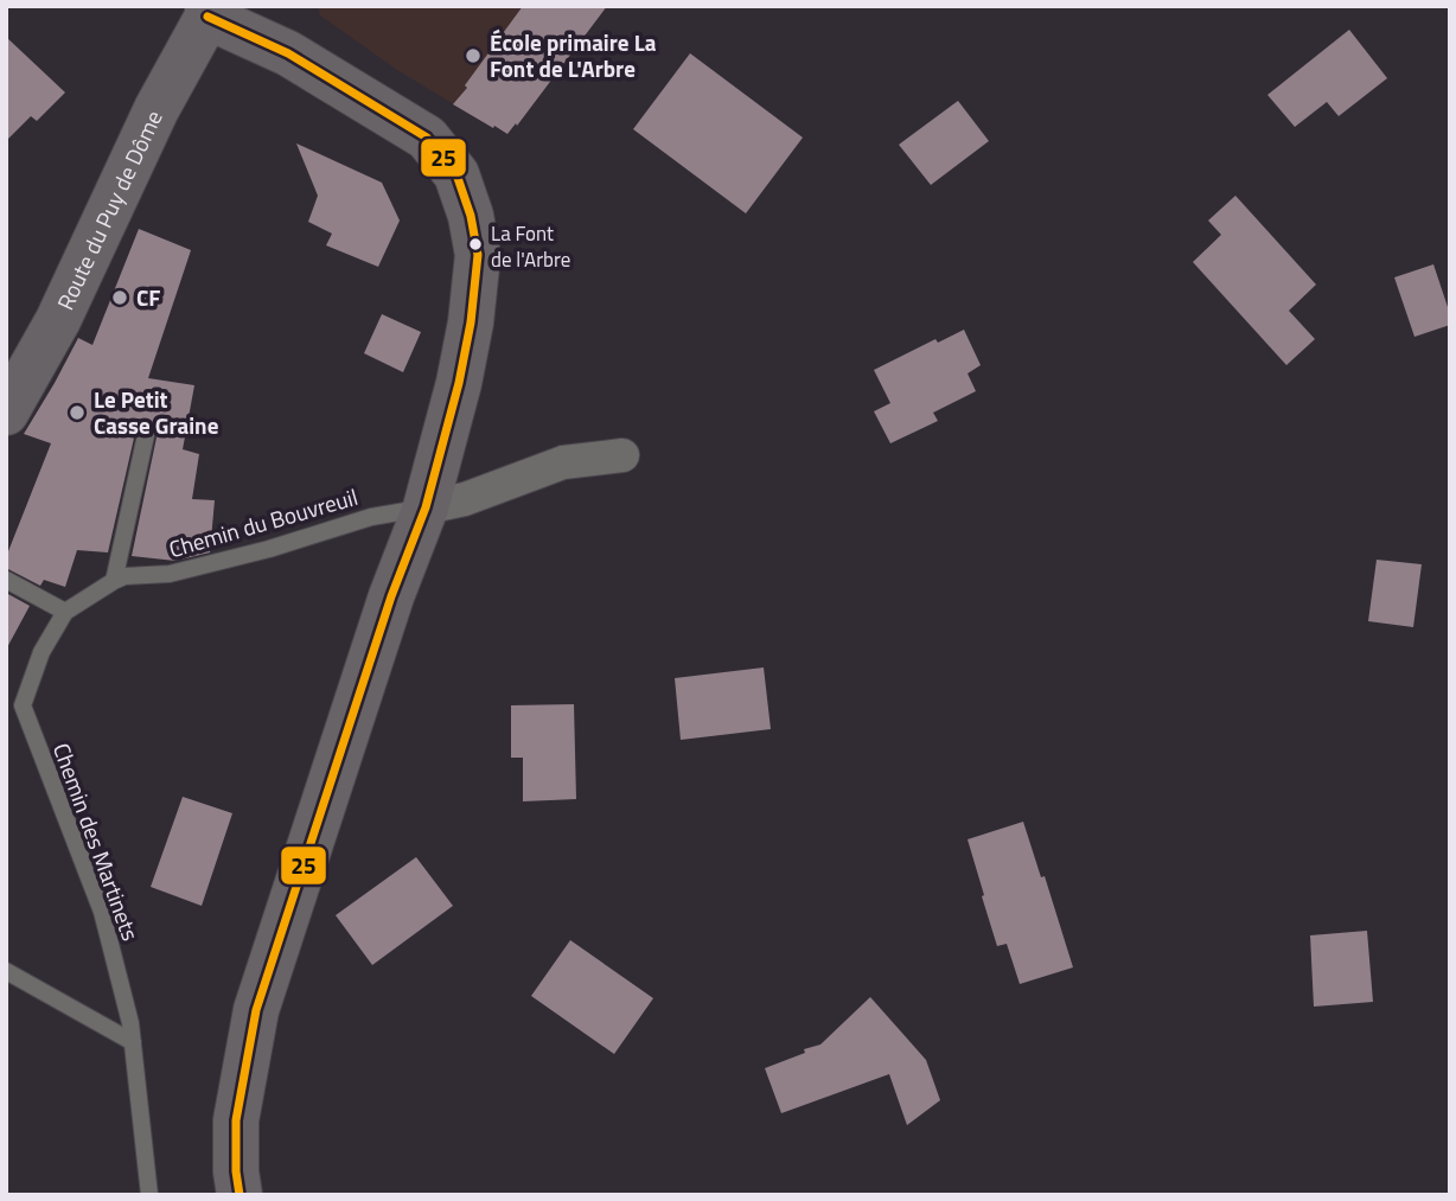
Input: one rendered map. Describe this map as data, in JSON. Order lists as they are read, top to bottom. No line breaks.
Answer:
{"streets":{"main road":["Route du Puy de Dôme"],"lane":["Chemin du Bouvreuil","Chemin des Martinets"]},"crossings":[["Chemin du Bouvreuil","Chemin des Martinets"]],"places":["École primaire La Font de L'Arbre","La Font de l'Arbre","CF","Le Petit Casse Graine"],"lines":["transit line 25"]}
